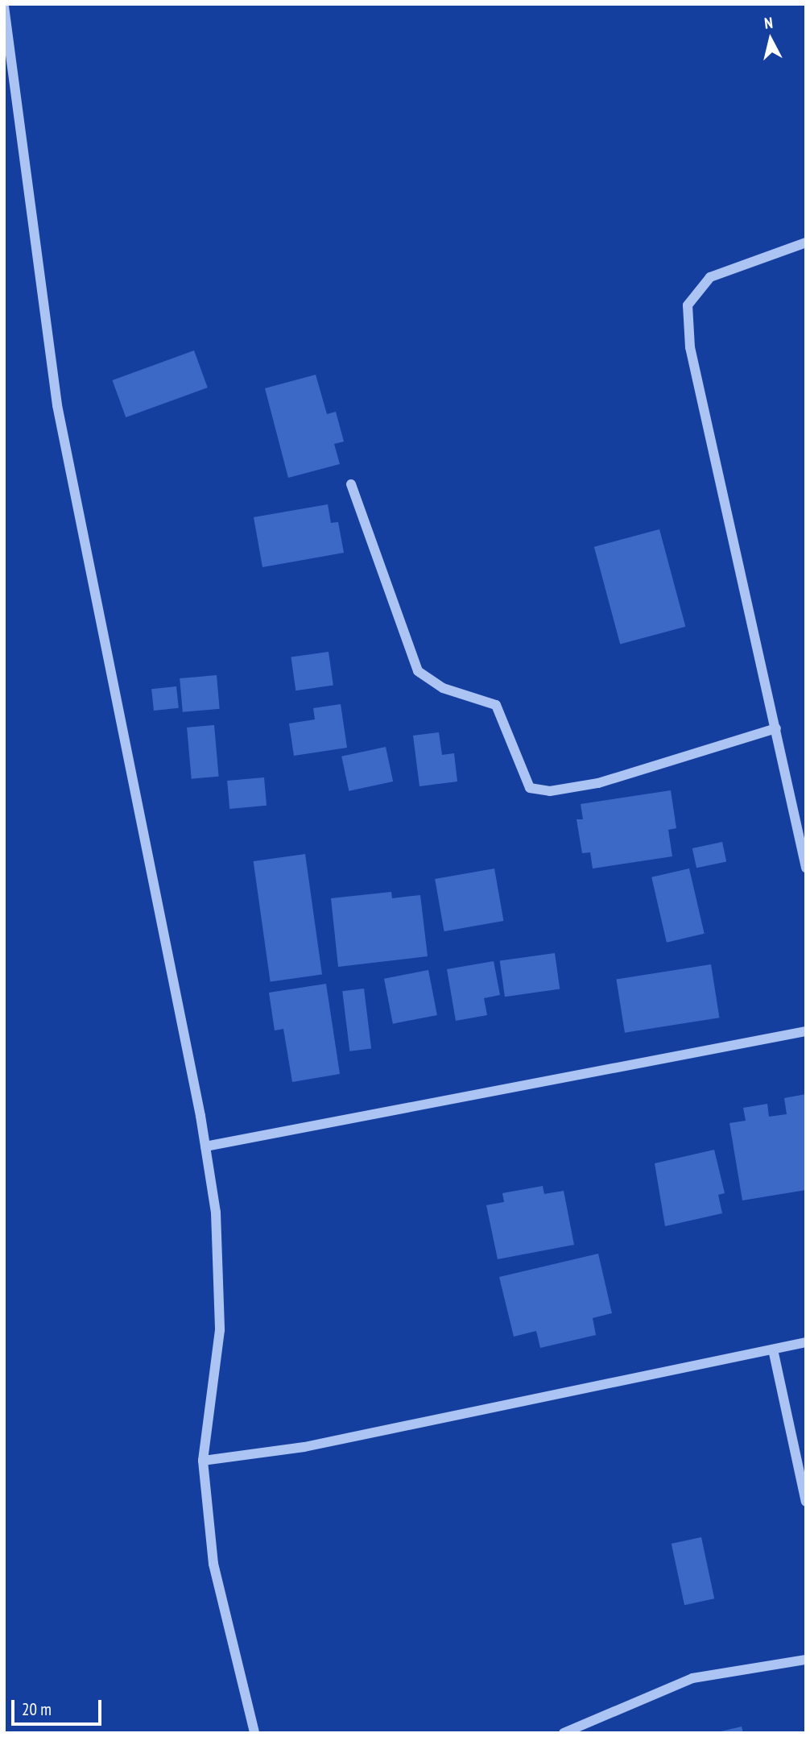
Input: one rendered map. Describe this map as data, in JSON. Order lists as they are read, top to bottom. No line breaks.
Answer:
{"scale_bar":"20 m","north":"top"}
